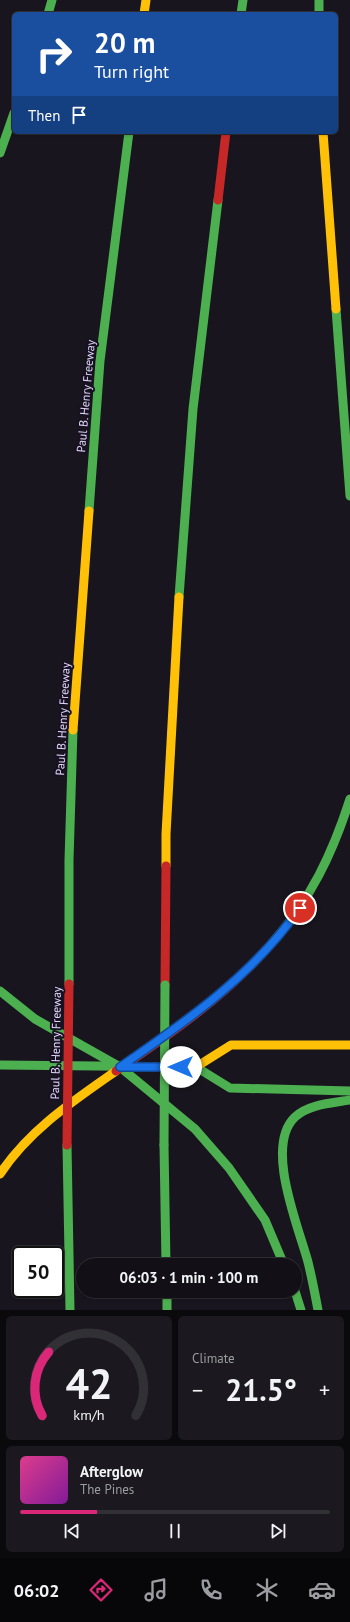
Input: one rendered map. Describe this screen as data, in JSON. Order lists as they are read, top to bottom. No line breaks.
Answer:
{"streets":{"main road":["Paul B. Henry Freeway"]},"page":{"turn":["20 m","Turn right"],"then":"Then","limit":"50","trip":"06:03 · 1 min · 100 m","tile":"Climate","heat":["−","21.5°","+"],"song":["Afterglow","The Pines"],"tabs":"06:02","gauge":["42","km/h"]}}
